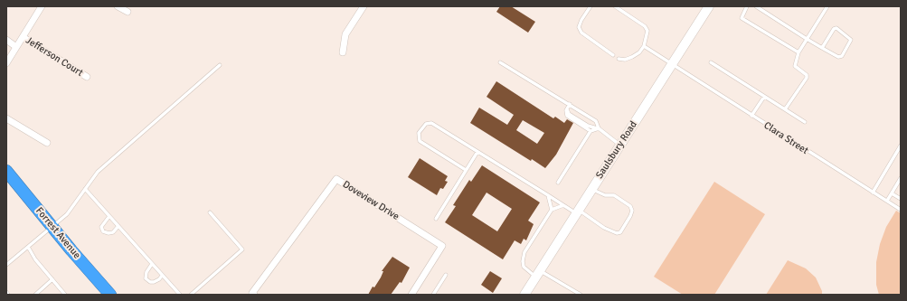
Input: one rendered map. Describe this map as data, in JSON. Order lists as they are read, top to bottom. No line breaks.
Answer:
{"streets":{"highway":["Forrest Avenue"],"main road":["Saulsbury Road"],"street":["Jefferson Court","Doveview Drive"],"lane":["Clara Street"]},"crossings":[["Clara Street","Saulsbury Road"]]}
